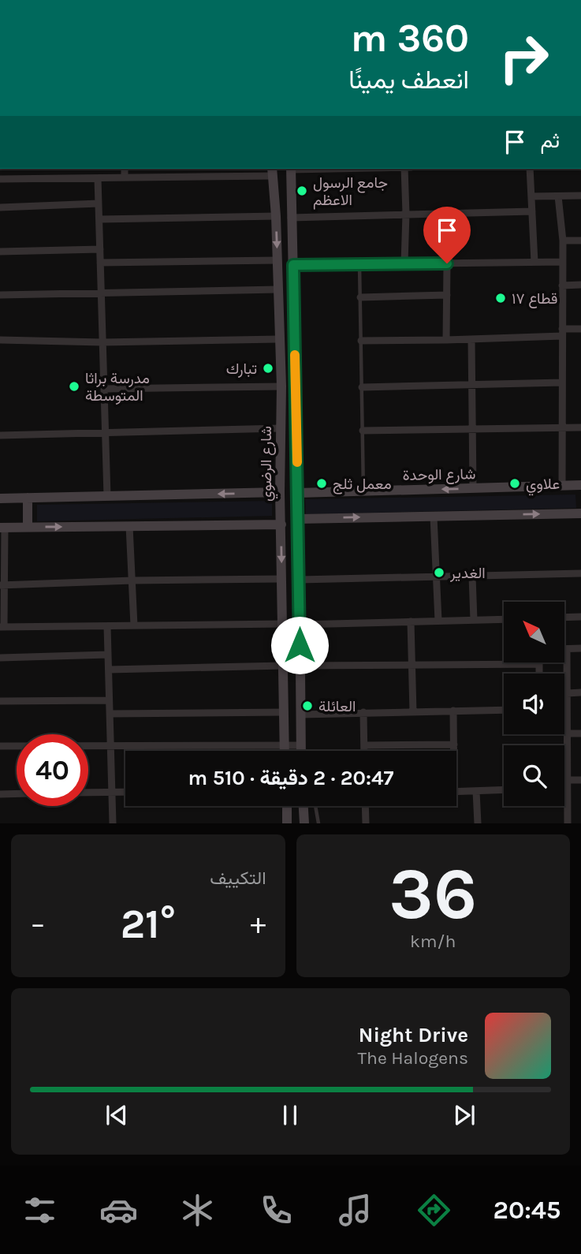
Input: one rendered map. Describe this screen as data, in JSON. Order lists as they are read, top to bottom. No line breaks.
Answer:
{"streets":{"street":["شارع الرضوي","شارع الوحدة"]},"crossings":[["شارع الرضوي","شارع الوحدة"]],"places":["جامع الرسول الاعظم","قطاع ١٧","تبارك","مدرسة براثا المتوسطة","معمل ثلج","علاوي","الغدير","العائلة"],"north":"top left","page":{"turn":["360 m","انعطف يمينًا"],"then":"ثم","limit":"40","trip":"20:47 · 2 دقيقة · 510 m","tile":[["36","km/h"],"التكييف"],"heat":["−","21°","+"],"song":["Night Drive","The Halogens"],"tabs":"20:45"}}
